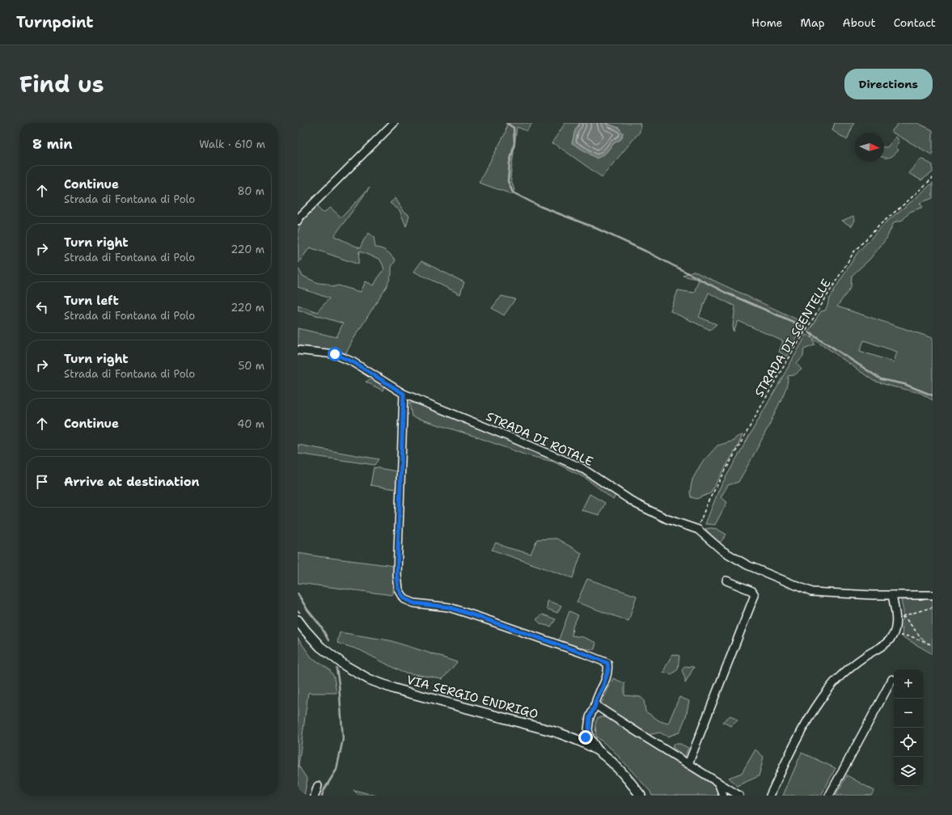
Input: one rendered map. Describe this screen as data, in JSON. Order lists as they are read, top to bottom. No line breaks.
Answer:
{"streets":{"street":["STRADA DI ROTALE","VIA SERGIO ENDRIGO"],"path":["STRADA DI SCENTELLE"]},"crossings":[["STRADA DI SCENTELLE","STRADA DI ROTALE"]],"north":"right","page":{"header":"Turnpoint","nav":["Home","Map","About","Contact"],"title":"Find us","buttons":"Directions","heading":["8 min","Walk · 610 m"],"list":[["Continue","Strada di Fontana di Polo","80 m"],["Turn right","Strada di Fontana di Polo","220 m"],["Turn left","Strada di Fontana di Polo","220 m"],["Turn right","Strada di Fontana di Polo","50 m"],["Continue","40 m"],"Arrive at destination"],"map_buttons":["+","−"]}}
